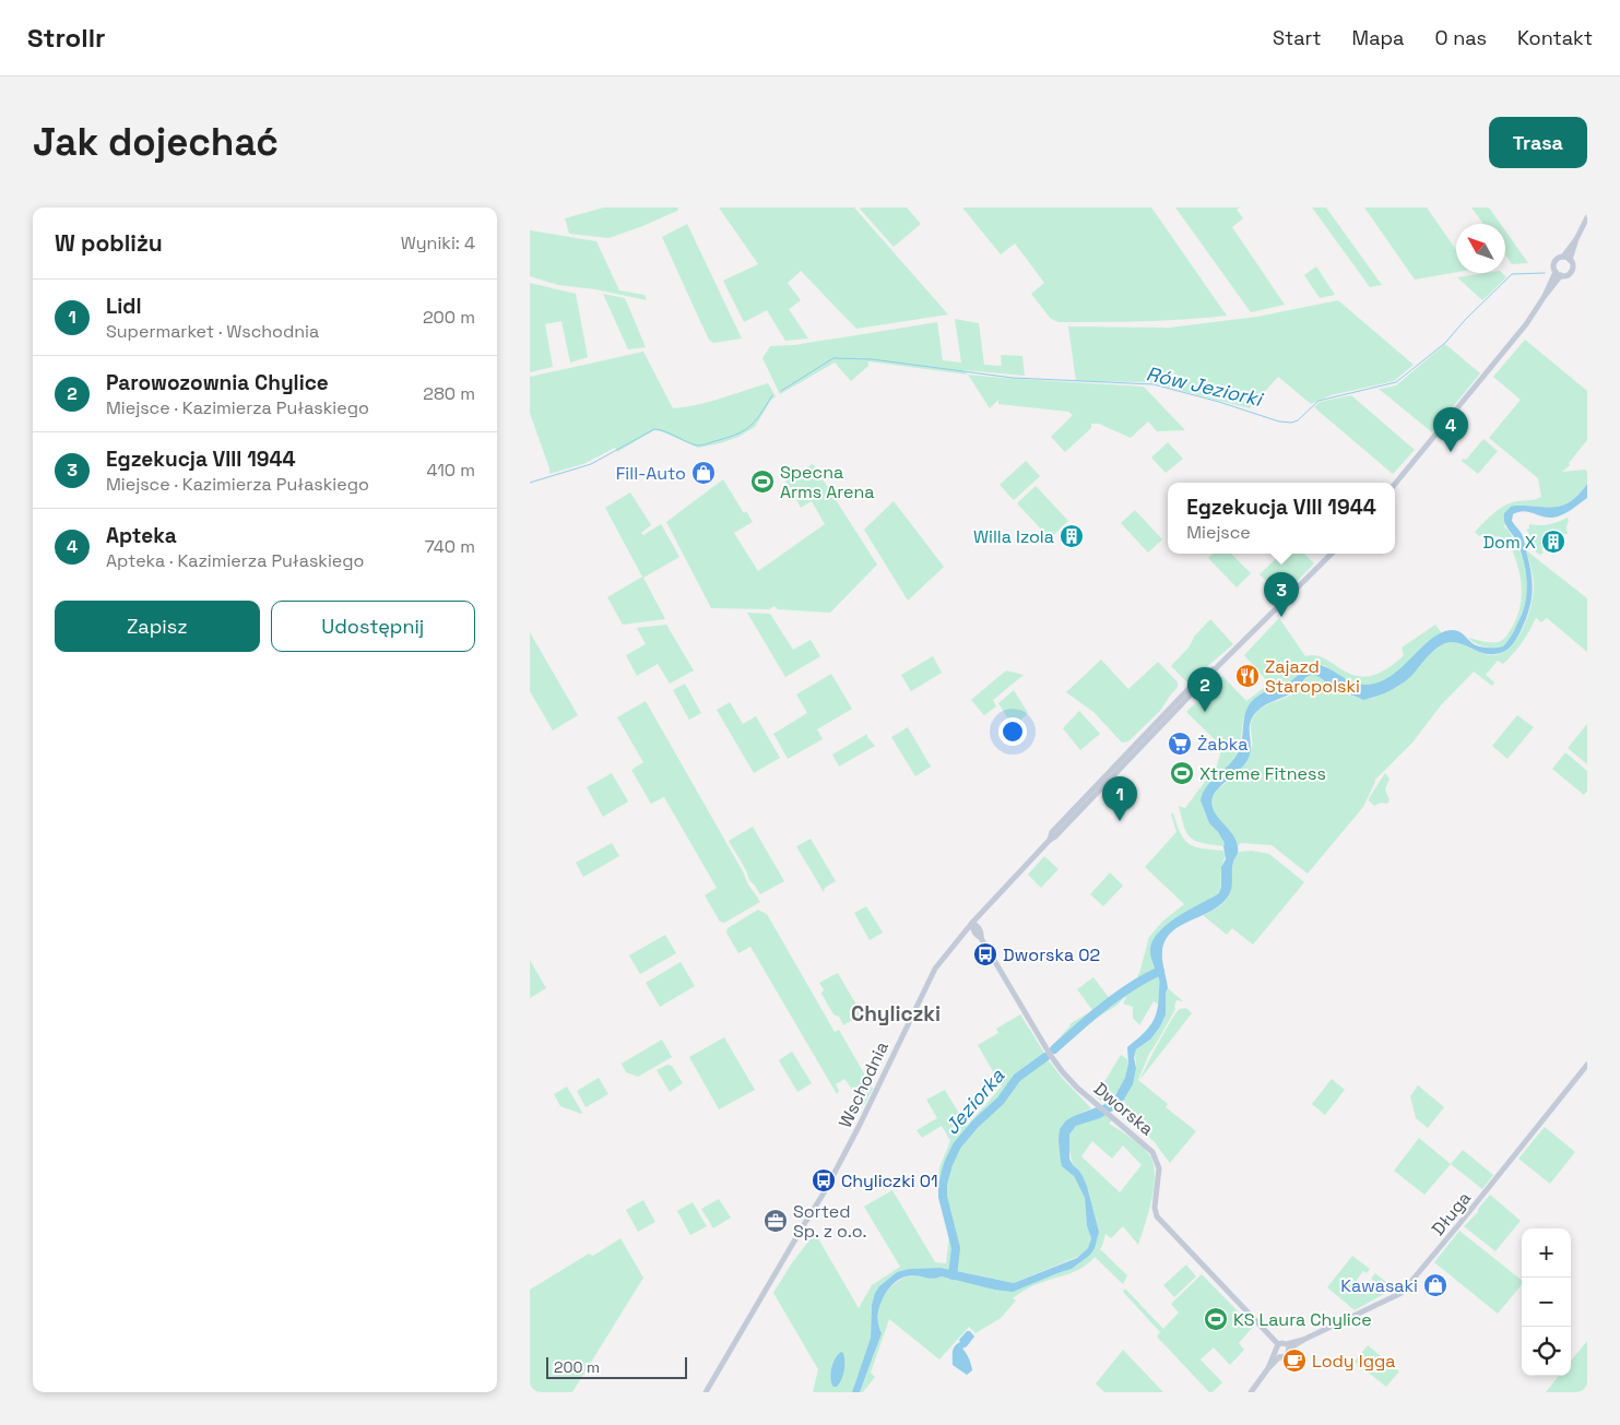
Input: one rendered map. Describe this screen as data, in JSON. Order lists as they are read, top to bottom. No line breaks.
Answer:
{"streets":{"main road":["Wschodnia","Dworska","Długa"]},"crossings":[["Wschodnia","Dworska"],["Dworska","Długa"]],"districts":["Chyliczki"],"water":["Rów Jeziorki","Jeziorka"],"places":{"shop":["Fill-Auto","Kawasaki"],"sports":["Specna Arms Arena","Xtreme Fitness","KS Laura Chylice"],"building":["Willa Izola","Dom X"],"restaurant":["Zajazd Staropolski"],"supermarket":["Żabka"],"bus stop":["Dworska 02","Chyliczki 01"],"office":["Sorted Sp. z o.o."],"cafe":["Lody Igga"]},"scale_bar":"200 m","north":"top left","page":{"header":"Strollr","nav":["Start","Mapa","O nas","Kontakt"],"buttons":["Trasa",["Zapisz","Udostępnij"]],"title":"Jak dojechać","heading":["W pobliżu","Wyniki: 4"],"list":[{"mark":"1","name":"Lidl","note":"Supermarket · Wschodnia","value":"200 m"},{"mark":"2","name":"Parowozownia Chylice","note":"Miejsce · Kazimierza Pułaskiego","value":"280 m"},{"mark":"3","name":"Egzekucja VIII 1944","note":"Miejsce · Kazimierza Pułaskiego","value":"410 m"},{"mark":"4","name":"Apteka","note":"Apteka · Kazimierza Pułaskiego","value":"740 m"}],"pins":["4","3","2","1"],"popup":["Egzekucja VIII 1944","Miejsce"],"map_buttons":["+","−"],"scale":"200 m"}}
